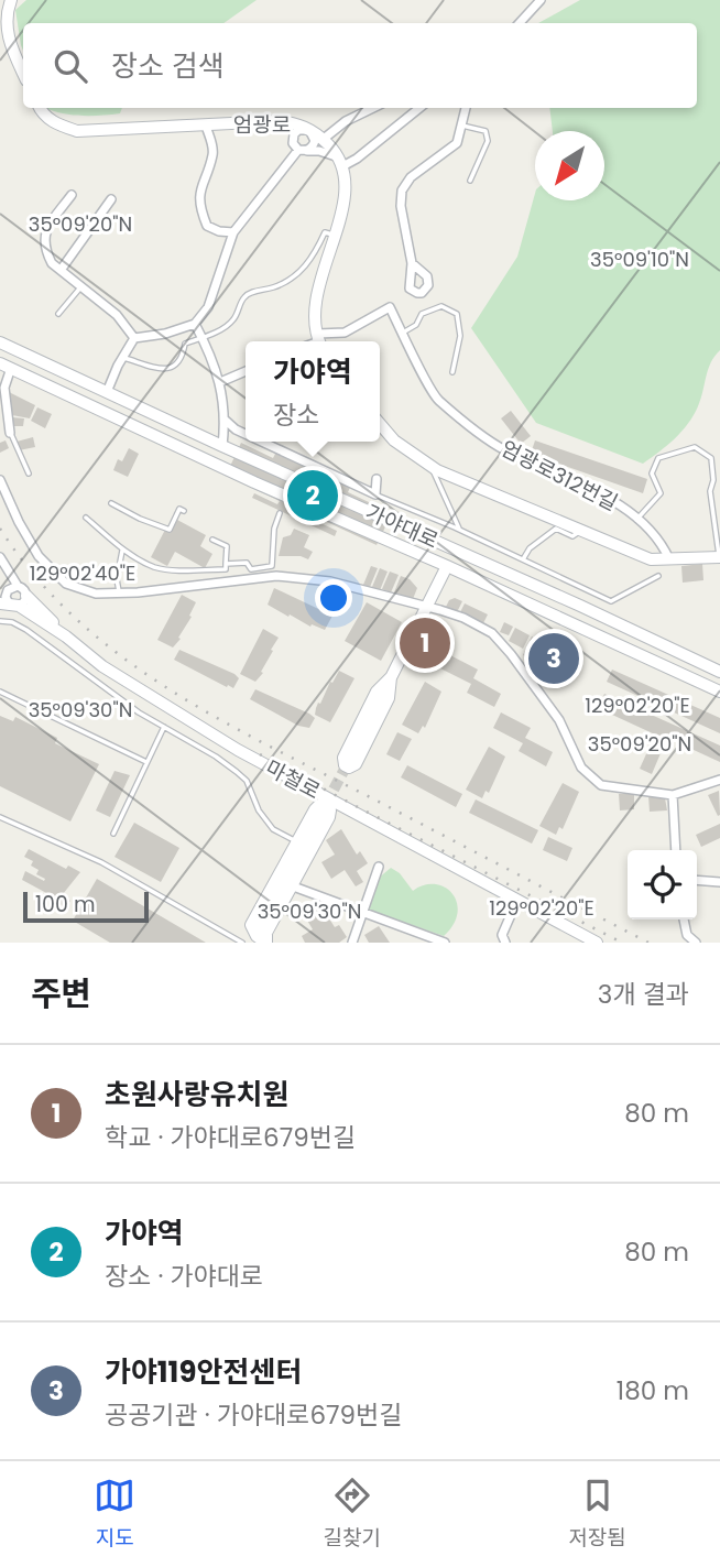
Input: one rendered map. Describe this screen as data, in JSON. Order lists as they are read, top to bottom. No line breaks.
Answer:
{"streets":{"main road":["엄광로","가야대로","마철로"],"street":["엄광로312번길"]},"scale_bar":"100 m","north":"bottom left","page":{"search":"장소 검색","popup":["가야역","장소"],"pins":["2","1","3"],"scale":"100 m","heading":["주변","3개 결과"],"list":[{"mark":"1","name":"초원사랑유치원","note":"학교 · 가야대로679번길","value":"80 m"},{"mark":"2","name":"가야역","note":"장소 · 가야대로","value":"80 m"},{"mark":"3","name":"가야119안전센터","note":"공공기관 · 가야대로679번길","value":"180 m"}],"nav":["지도","길찾기","저장됨"]},"coordinates":["35°09'20\"N","35°09'10\"N","129°02'40\"E","129°02'20\"E","35°09'30\"N"]}
